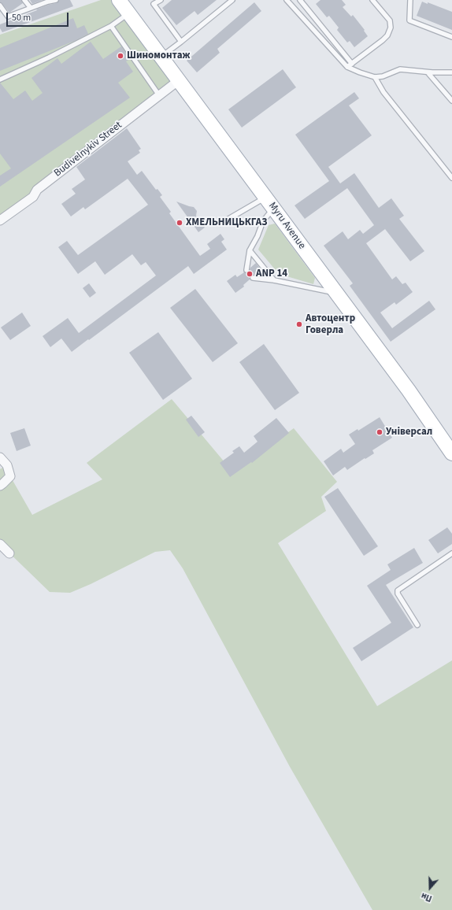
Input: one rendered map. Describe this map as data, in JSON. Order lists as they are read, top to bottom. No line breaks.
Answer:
{"streets":{"main road":["Myru Avenue"],"street":["Budivelnykiv Street"]},"crossings":[["Budivelnykiv Street","Myru Avenue"]],"places":["Шиномонтаж","ХМЕЛЬНИЦЬКГАЗ","ANP 14","Автоцентр Говерла","Універсал"],"scale_bar":"50 m","north":"bottom"}
